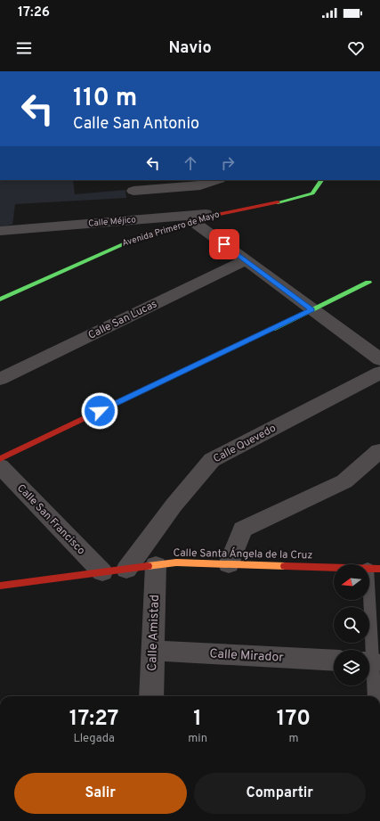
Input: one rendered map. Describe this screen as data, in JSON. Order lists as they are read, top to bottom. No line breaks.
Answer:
{"streets":{"street":["Calle Méjico","Avenida Primero de Mayo","Calle San Lucas","Calle Quevedo","Calle San Francisco","Calle Santa Ángela de la Cruz","Calle Amistad","Calle Mirador"]},"crossings":[["Calle Méjico","Avenida Primero de Mayo"],["Calle Quevedo","Calle Santa Ángela de la Cruz"],["Calle San Francisco","Calle Santa Ángela de la Cruz"],["Calle Santa Ángela de la Cruz","Calle Amistad"],["Calle Amistad","Calle Mirador"]],"north":"left","page":{"status":"17:26","header":"Navio","turn":["110 m","Calle San Antonio"],"eta":["17:27","Llegada","1","min","170","m"],"buttons":["Salir","Compartir"]}}
